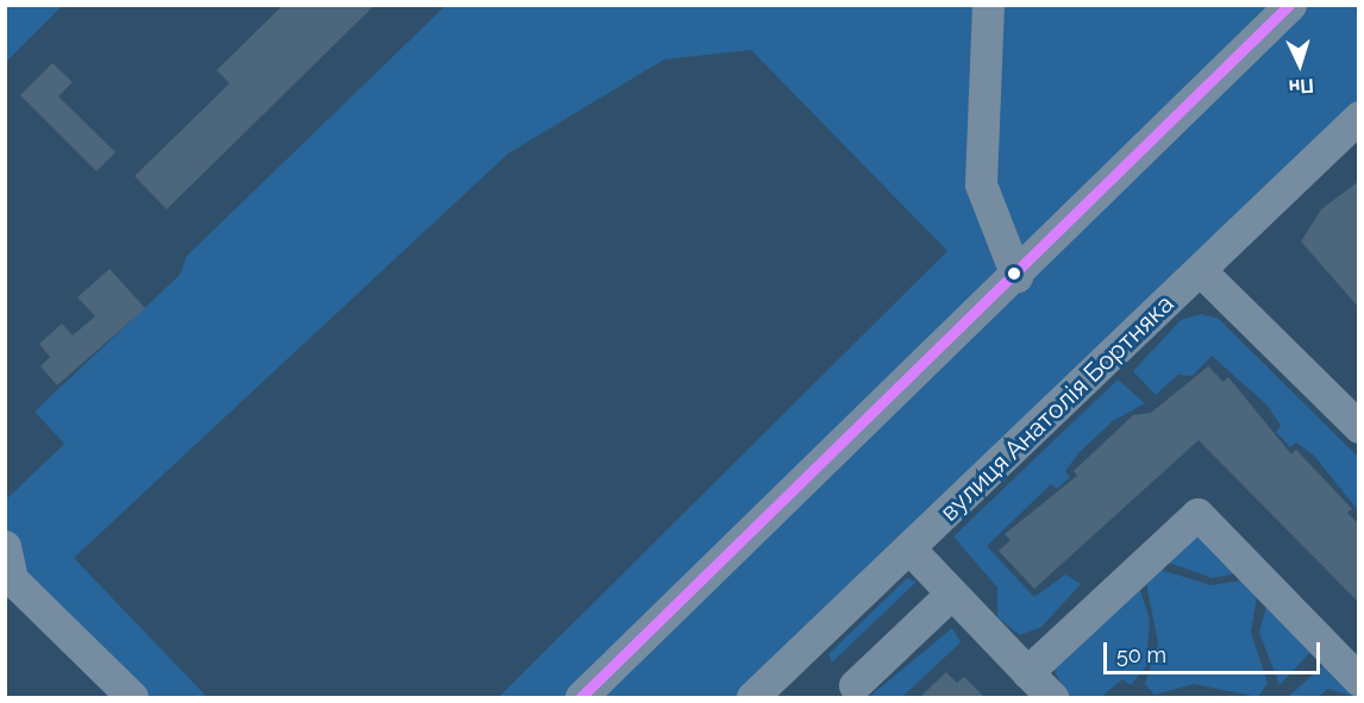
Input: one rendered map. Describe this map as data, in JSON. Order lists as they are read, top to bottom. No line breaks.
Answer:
{"streets":{"street":["вулиця Анатолія Бортняка"]},"scale_bar":"50 m","north":"bottom"}
